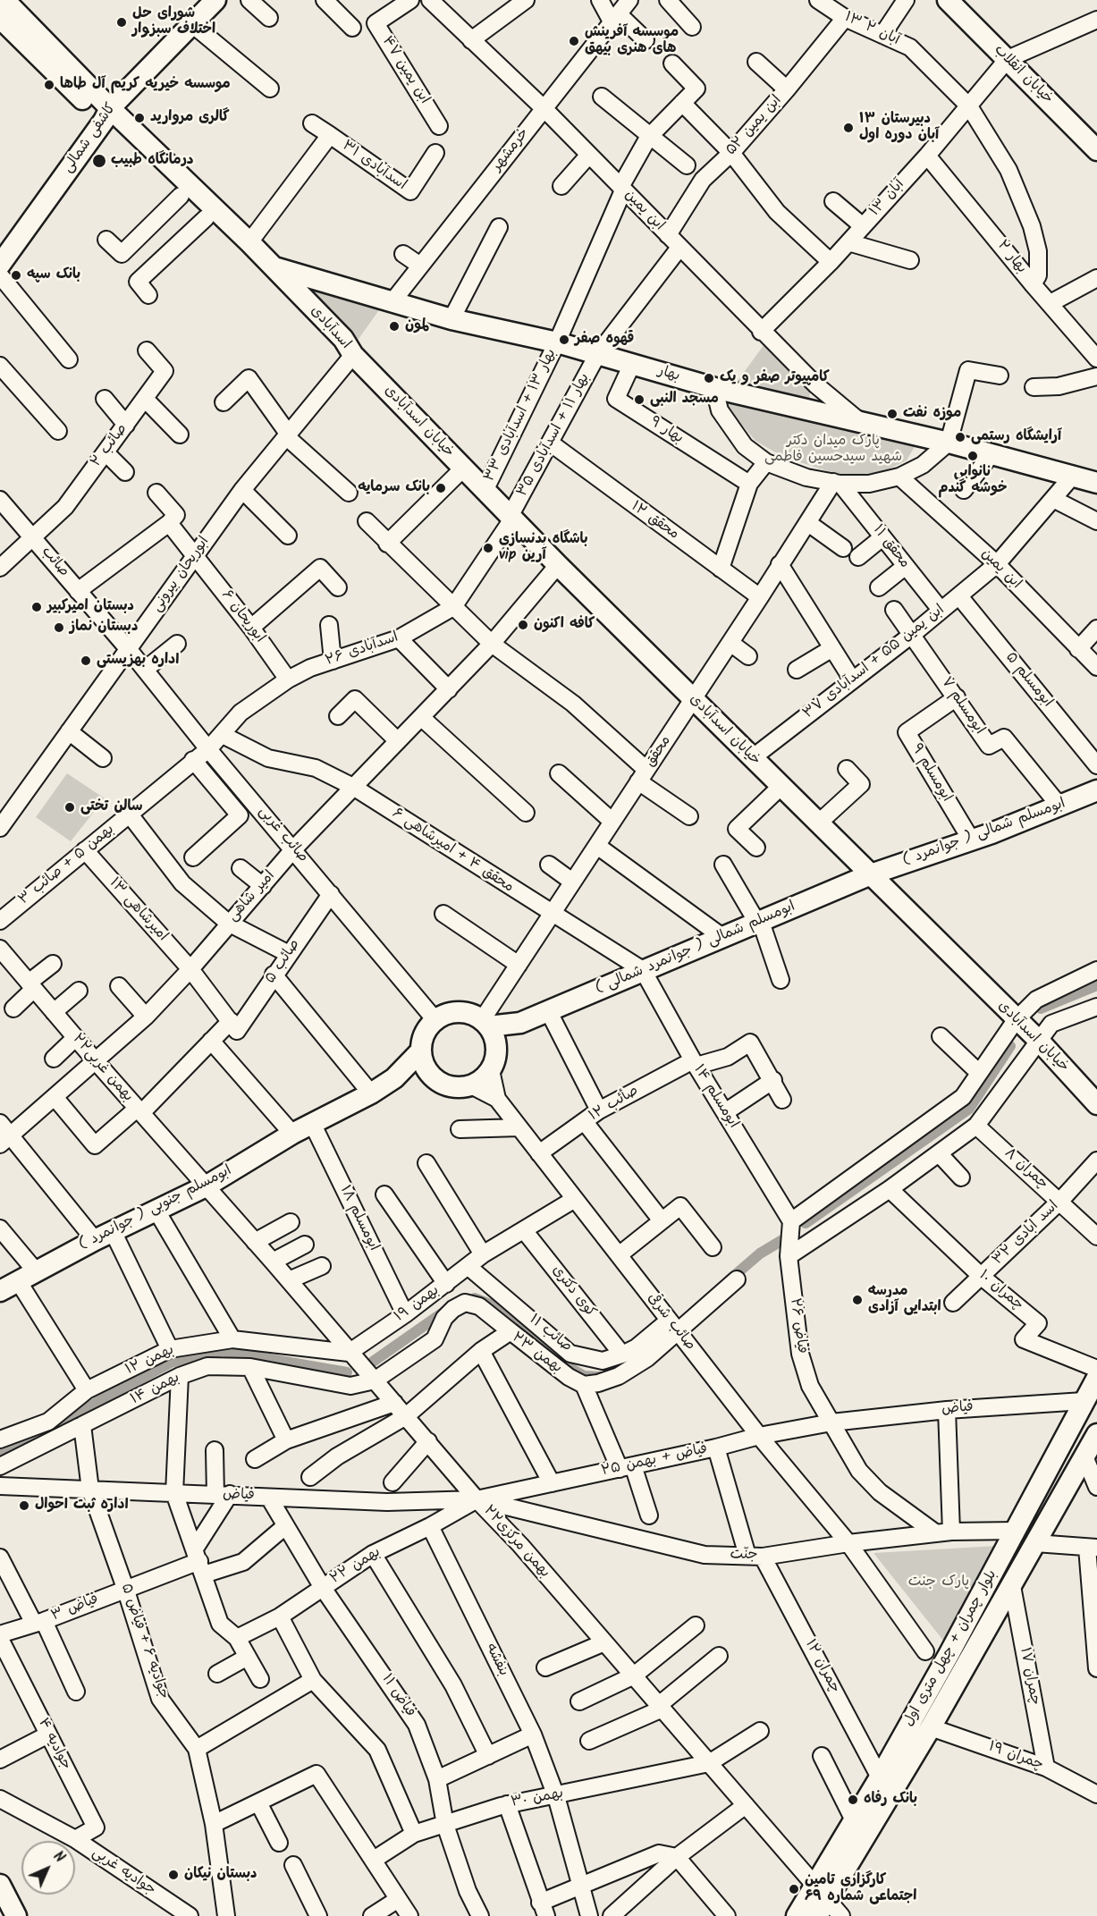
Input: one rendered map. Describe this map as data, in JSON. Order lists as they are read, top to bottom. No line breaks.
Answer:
{"streets":{"main road":["خیابان انقلاب","کاشفی شمالی","اسدآبادی","بهار","خیابان اسدآبادی","ابومسلم شمالی ( جوانمرد )","ابومسلم شمالی ( جوانمرد شمالی )","ابومسلم جنوبی ( جوانمرد )","بلوار چمران + چهل متری اول"],"street":["۱۳ آبان ۲","ابن یمین ۴۷","ابن یمین ۵۲","خرمشهر","اسدآبادی ۳۱","۱۳ آبان","ابن یمین","بهار ۲","بهار ۱۳ + اسدآبادی ۳۳","بهار ۹","بهار ۱۱ + اسدآبادی ۳۵","صائب ۲","محقق ۱۲","محقق ۱۱","صائب","ابوریحان بیرونی","ابوریحان ۶","اسدآبادی ۲۶","ابن یمین ۵۵ + اسدآبادی ۳۷","ابومسلم ۵","ابومسلم ۷","محقق","ابومسلم ۹","صائب غربی","محقق ۴ + امیرشاهی ۶","بهمن ۵ + صائب ۳","امیر شاهی","امیرشاهی ۱۳","صائب ۵","۲۲بهمن غربی","ابومسلم ۱۴","صأئب ۱۲","چمران ۸","ابومسلم ۱۸","اسد ابادی ۳۲","چمران ۱۰","کوی دکتری","بهمن ۱۹","صائب شرقی","فیاض ۲۶","صائب ۱۱","بهمن ۲۳","بهمن ۱۲","بهمن ۱۴","فیاض","فیاض + بهمن ۲۵","۲۲بهمن مرکزی","جنّت","بهمن ۲۲","فیاض ۳","جوادیه ۶ + فیاض ۵","بنفشه","چمران ۱۲","چمران ۱۷","فیاض ۱۱","جوادیه ۴","چمران ۱۹","بهمن ۳۰","جوادیه غربی"]},"crossings":[["۱۳ آبان ۲","ابن یمین ۵۲"],["۱۳ آبان ۲","۱۳ آبان"],["۱۳ آبان ۲","بهار ۲"],["خیابان انقلاب","۱۳ آبان"],["ابن یمین ۵۲","ابن یمین"],["کاشفی شمالی","اسدآبادی"],["خرمشهر","ابن یمین"],["خرمشهر","بهار"],["اسدآبادی ۳۱","اسدآبادی"],["۱۳ آبان","ابن یمین"],["۱۳ آبان","بهار ۲"],["ابن یمین","بهار"],["ابن یمین","بهار ۱۳ + اسدآبادی ۳۳"],["ابن یمین","بهار ۱۱ + اسدآبادی ۳۵"],["ابن یمین","ابن یمین ۵۵ + اسدآبادی ۳۷"],["اسدآبادی","بهار"],["اسدآبادی","خیابان اسدآبادی"],["اسدآبادی","ابوریحان بیرونی"],["بهار","بهار ۱۳ + اسدآبادی ۳۳"],["بهار","بهار ۹"],["بهار","بهار ۱۱ + اسدآبادی ۳۵"],["بهار","ابن یمین ۵۵ + اسدآبادی ۳۷"],["بهار ۱۳ + اسدآبادی ۳۳","خیابان اسدآبادی"],["خیابان اسدآبادی","بهار ۱۱ + اسدآبادی ۳۵"],["خیابان اسدآبادی","ابوریحان بیرونی"],["خیابان اسدآبادی","اسدآبادی ۲۶"],["خیابان اسدآبادی","ابن یمین ۵۵ + اسدآبادی ۳۷"],["خیابان اسدآبادی","محقق"],["خیابان اسدآبادی","ابومسلم شمالی ( جوانمرد )"],["خیابان اسدآبادی","امیر شاهی"],["خیابان اسدآبادی","ابومسلم شمالی ( جوانمرد شمالی )"],["بهار ۱۱ + اسدآبادی ۳۵","محقق ۱۲"],["بهار ۱۱ + اسدآبادی ۳۵","اسدآبادی ۲۶"],["صائب ۲","صائب"],["محقق ۱۲","محقق"],["محقق ۱۱","ابن یمین ۵۵ + اسدآبادی ۳۷"],["محقق ۱۱","محقق"],["صائب","ابوریحان بیرونی"],["صائب","صائب غربی"],["ابوریحان بیرونی","ابوریحان ۶"],["ابوریحان بیرونی","صائب غربی"],["ابوریحان ۶","اسدآبادی ۲۶"],["اسدآبادی ۲۶","محقق ۴ + امیرشاهی ۶"],["اسدآبادی ۲۶","بهمن ۵ + صائب ۳"],["ابن یمین ۵۵ + اسدآبادی ۳۷","ابومسلم ۵"],["ابن یمین ۵۵ + اسدآبادی ۳۷","ابومسلم ۷"],["ابومسلم ۷","ابومسلم ۹"],["ابومسلم ۷","ابومسلم شمالی ( جوانمرد )"],["محقق","صائب غربی"],["محقق","محقق ۴ + امیرشاهی ۶"],["محقق","ابومسلم جنوبی ( جوانمرد )"],["ابومسلم ۹","ابومسلم شمالی ( جوانمرد )"],["ابومسلم شمالی ( جوانمرد )","ابومسلم شمالی ( جوانمرد شمالی )"],["صائب غربی","بهمن ۵ + صائب ۳"],["صائب غربی","امیر شاهی"],["صائب غربی","صائب ۵"],["صائب غربی","ابومسلم جنوبی ( جوانمرد )"],["محقق ۴ + امیرشاهی ۶","بهمن ۵ + صائب ۳"],["محقق ۴ + امیرشاهی ۶","امیر شاهی"],["محقق ۴ + امیرشاهی ۶","ابومسلم شمالی ( جوانمرد شمالی )"],["محقق ۴ + امیرشاهی ۶","ابومسلم ۱۴"],["بهمن ۵ + صائب ۳","امیرشاهی ۱۳"],["امیر شاهی","امیرشاهی ۱۳"],["امیر شاهی","صائب ۵"],["امیر شاهی","۲۲بهمن غربی"],["امیرشاهی ۱۳","صائب ۵"],["ابومسلم شمالی ( جوانمرد شمالی )","ابومسلم ۱۴"],["صائب ۵","۲۲بهمن غربی"],["۲۲بهمن غربی","ابومسلم جنوبی ( جوانمرد )"],["۲۲بهمن غربی","۲۲بهمن مرکزی"],["ابومسلم ۱۴","صأئب ۱۲"],["ابومسلم ۱۴","فیاض ۲۶"],["صأئب ۱۲","صائب شرقی"],["چمران ۸","اسد ابادی ۳۲"],["ابومسلم جنوبی ( جوانمرد )","ابومسلم ۱۸"],["ابومسلم جنوبی ( جوانمرد )","۲۲بهمن مرکزی"],["ابومسلم ۱۸","بهمن ۱۹"],["اسد ابادی ۳۲","چمران ۱۰"],["کوی دکتری","بهمن ۱۹"],["کوی دکتری","صائب ۱۱"],["بهمن ۱۹","صائب شرقی"],["بهمن ۱۹","صائب ۱۱"],["بهمن ۱۹","بهمن ۱۲"],["بهمن ۱۹","۲۲بهمن مرکزی"],["صائب شرقی","صائب ۱۱"],["صائب شرقی","فیاض + بهمن ۲۵"],["صائب شرقی","جنّت"],["فیاض ۲۶","فیاض"],["فیاض ۲۶","فیاض + بهمن ۲۵"],["فیاض ۲۶","جنّت"],["بهمن ۲۳","۲۲بهمن مرکزی"],["بهمن ۱۲","۲۲بهمن مرکزی"],["بهمن ۱۴","۲۲بهمن مرکزی"],["بهمن ۱۴","جوادیه ۶ + فیاض ۵"],["فیاض","فیاض + بهمن ۲۵"],["فیاض","۲۲بهمن مرکزی"],["فیاض","جنّت"],["فیاض","بهمن ۲۲"],["فیاض","جوادیه ۶ + فیاض ۵"],["فیاض","بلوار چمران + چهل متری اول"],["فیاض","فیاض ۱۱"],["فیاض + بهمن ۲۵","۲۲بهمن مرکزی"],["فیاض + بهمن ۲۵","جنّت"],["فیاض + بهمن ۲۵","بهمن ۲۲"],["فیاض + بهمن ۲۵","چمران ۱۲"],["۲۲بهمن مرکزی","جنّت"],["۲۲بهمن مرکزی","بهمن ۲۲"],["۲۲بهمن مرکزی","بلوار چمران + چهل متری اول"],["۲۲بهمن مرکزی","بهمن ۳۰"],["جنّت","بهمن ۲۲"],["جنّت","بلوار چمران + چهل متری اول"],["جنّت","چمران ۱۲"],["بهمن ۲۲","بنفشه"],["بهمن ۲۲","فیاض ۱۱"],["فیاض ۳","جوادیه ۶ + فیاض ۵"],["فیاض ۳","فیاض ۱۱"],["بلوار چمران + چهل متری اول","چمران ۱۲"],["بلوار چمران + چهل متری اول","چمران ۱۷"],["بلوار چمران + چهل متری اول","چمران ۱۹"],["بنفشه","بهمن ۳۰"],["چمران ۱۷","چمران ۱۹"],["فیاض ۱۱","بهمن ۳۰"],["جوادیه ۴","جوادیه غربی"]],"parks":["پارک میدان دکتر شهید سیدحسین فاطمی","پارک جنت"],"places":["شورای حل اختلاف سبزوار","موسسه آفرینش های هنری بیهق","موسسه خیریه کریم آل طاها","گالری مروارید","دبیرستان ۱۳ آبان دوره اول","درمانگاه طبیب","بانک سپه","لمون","قهوه صفر","کامپیوتر صفر و یک","مسجد النبی","موزه نفت","آرایشگاه رستمی","نانوایی خوشه گندم","بانک سرمایه","باشگاه بدنسازی vip آرین","دبستان امیرکبیر","کافه اکنون","دبستان نماز","اداره بهزیستی","سالن تختی","مدرسه ابتدایی آزادی","اداره ثبت احوال","بانک رفاه","دبستان نیکان","کارگزاری تامین اجتماعی شماره ۶۹"],"north":"top right"}
